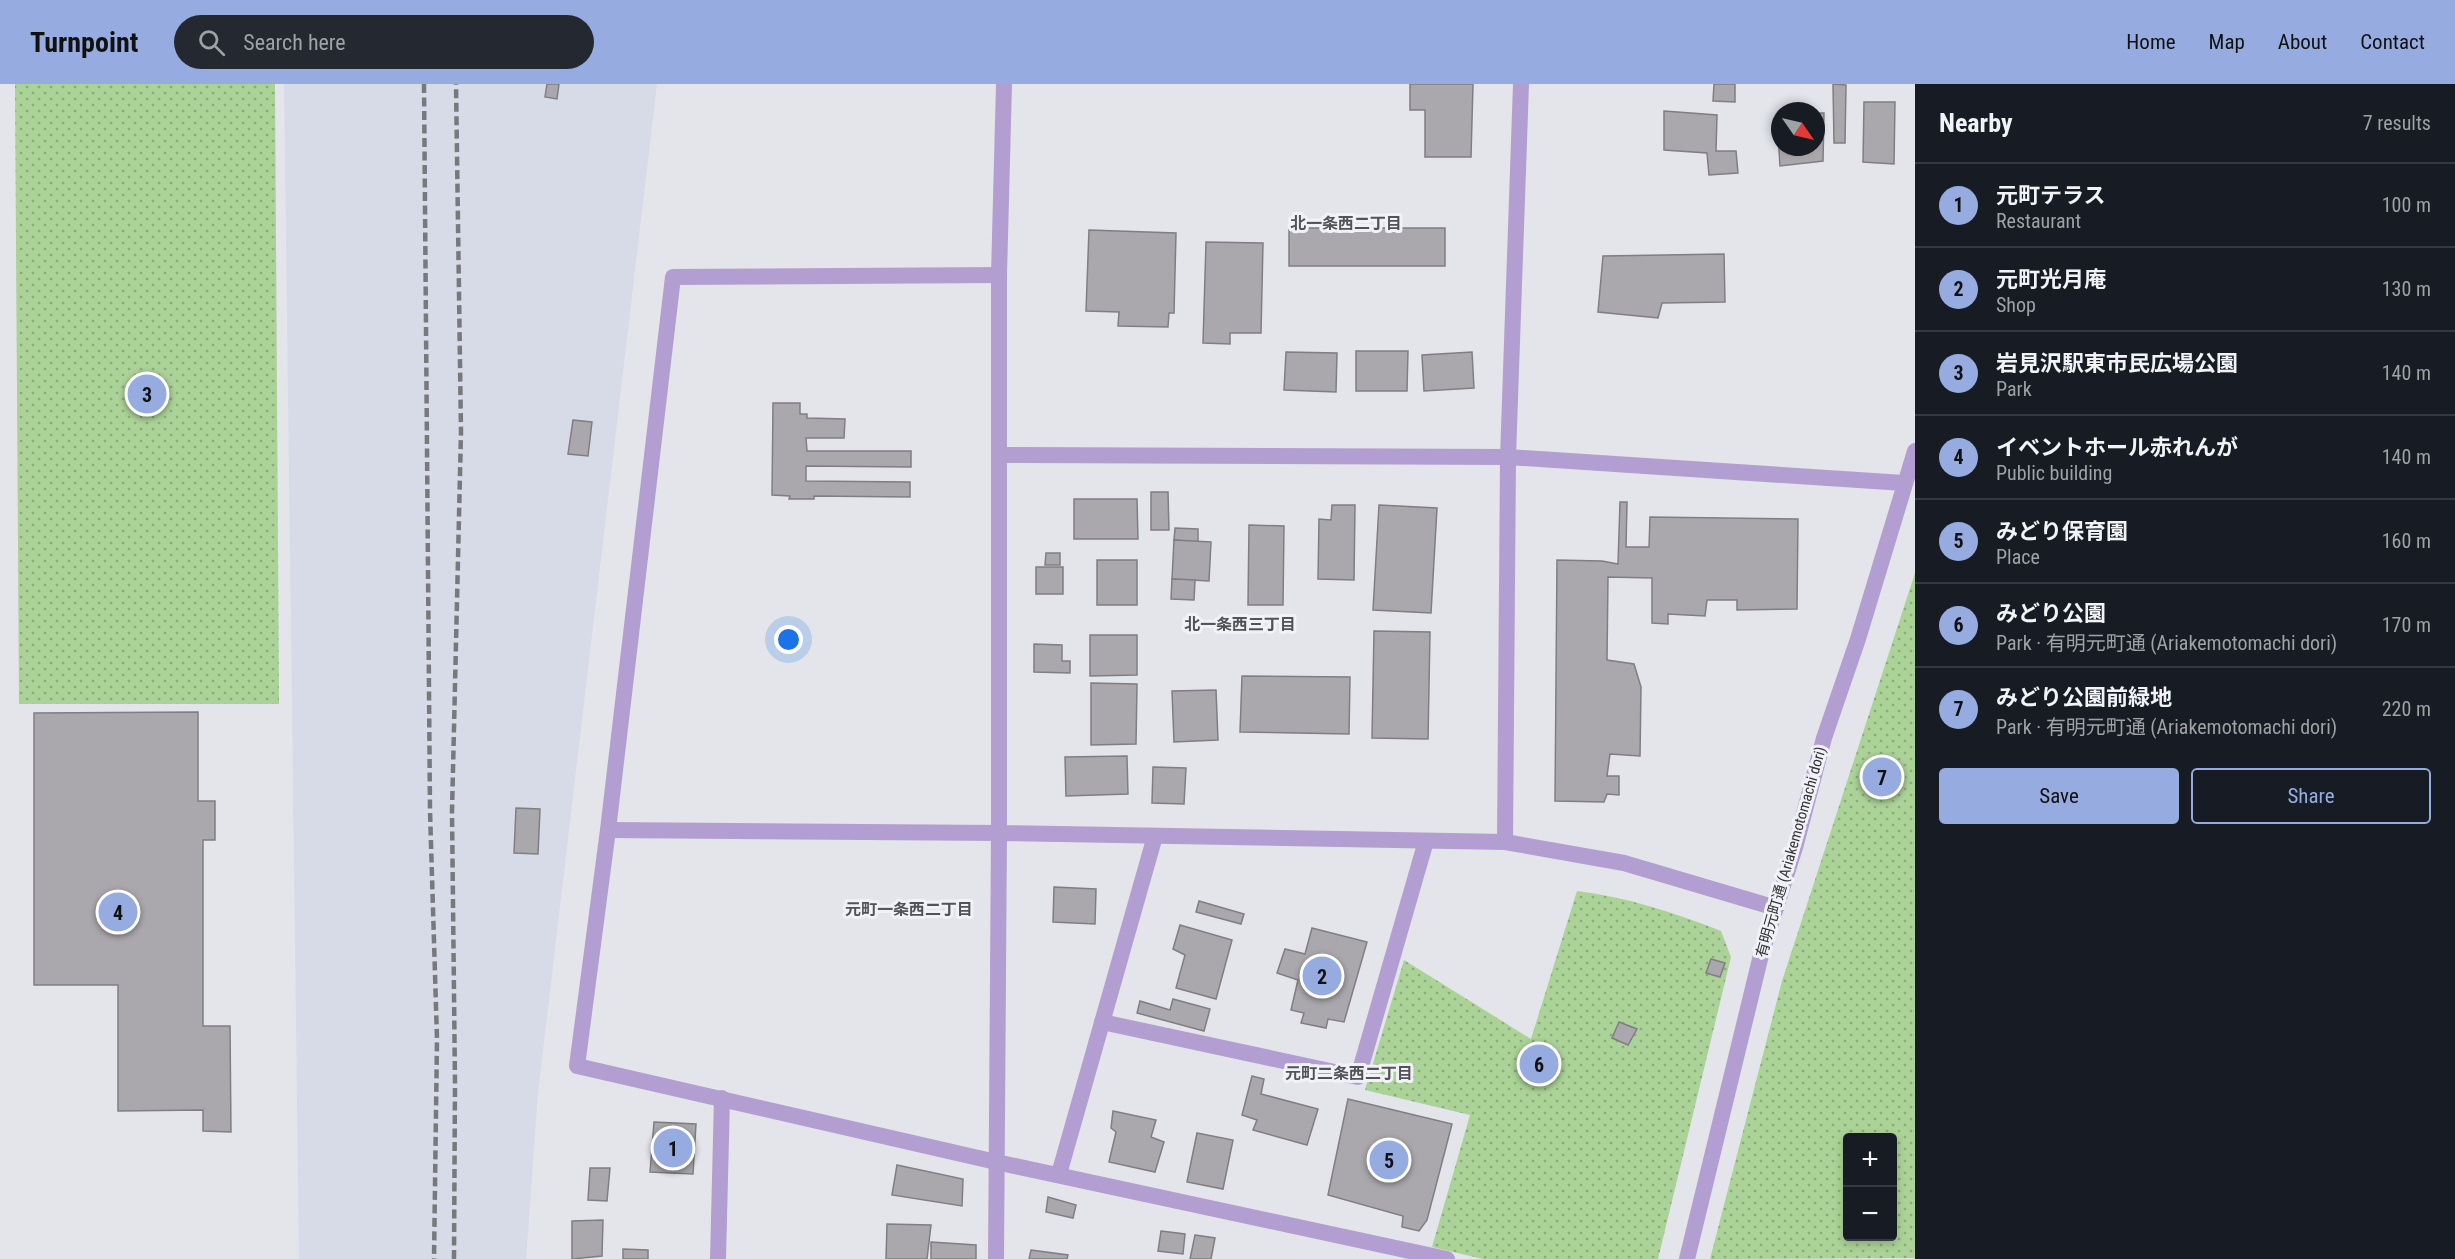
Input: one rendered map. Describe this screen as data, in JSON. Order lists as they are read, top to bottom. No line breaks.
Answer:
{"streets":{"street":["有明元町通 (Ariakemotomachi dori)"]},"districts":["北一条西二丁目","北一条西三丁目","元町一条西二丁目","元町二条西二丁目"],"north":"bottom right","page":{"header":"Turnpoint","search":"Search here","nav":["Home","Map","About","Contact"],"heading":["Nearby","7 results"],"list":[{"mark":"1","name":"元町テラス","note":"Restaurant","value":"100 m"},{"mark":"2","name":"元町光月庵","note":"Shop","value":"130 m"},{"mark":"3","name":"岩見沢駅東市民広場公園","note":"Park","value":"140 m"},{"mark":"4","name":"イベントホール赤れんが","note":"Public building","value":"140 m"},{"mark":"5","name":"みどり保育園","note":"Place","value":"160 m"},{"mark":"6","name":"みどり公園","note":"Park · 有明元町通 (Ariakemotomachi dori)","value":"170 m"},{"mark":"7","name":"みどり公園前緑地","note":"Park · 有明元町通 (Ariakemotomachi dori)","value":"220 m"}],"pins":["3","7","4","2","6","1","5"],"buttons":["Save","Share"],"map_buttons":["+","−"]}}
